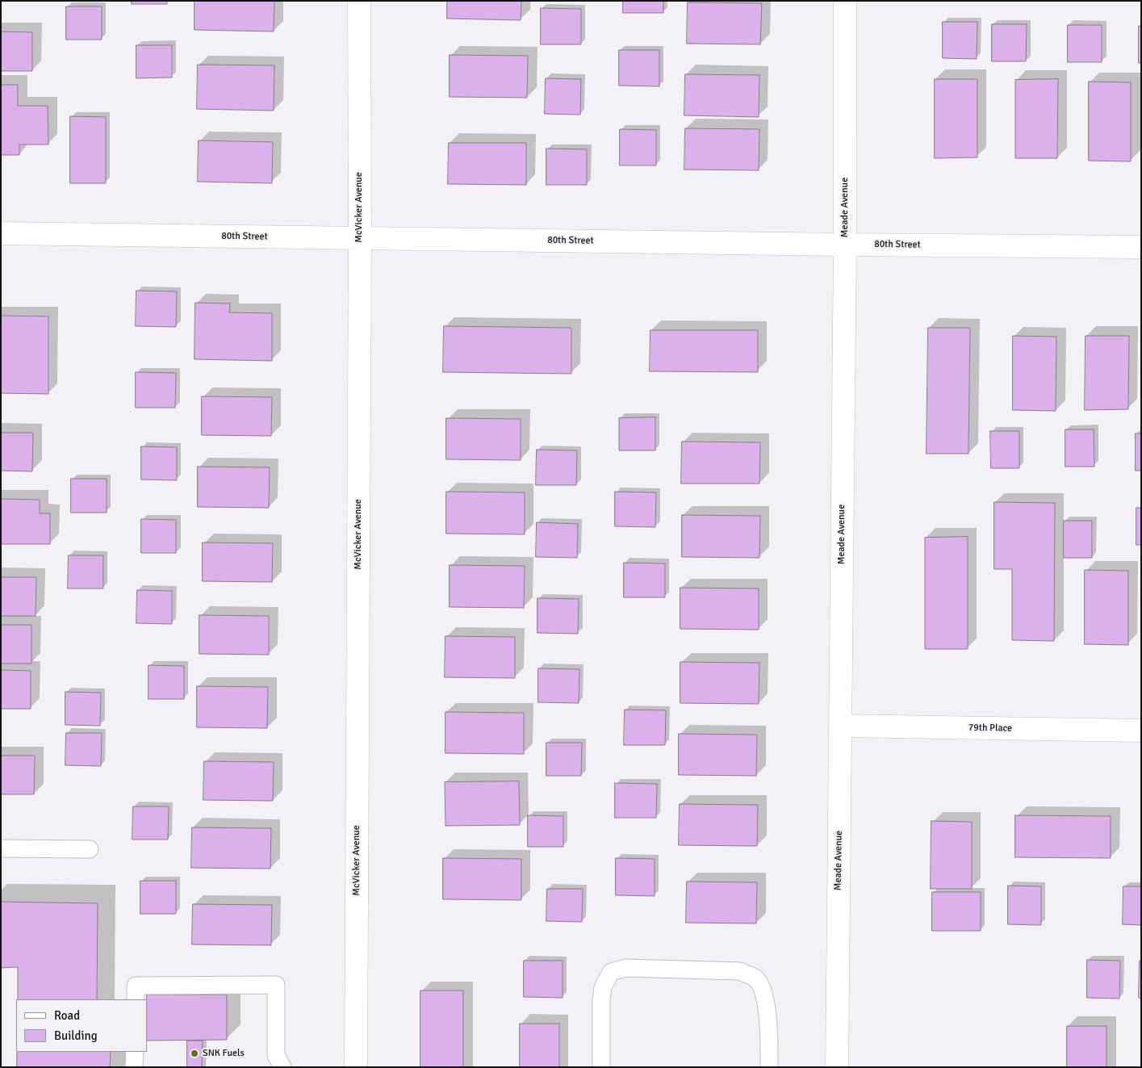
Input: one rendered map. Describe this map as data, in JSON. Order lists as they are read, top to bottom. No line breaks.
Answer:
{"streets":{"street":["McVicker Avenue","Meade Avenue","80th Street","79th Place"]},"crossings":[["McVicker Avenue","80th Street"],["Meade Avenue","80th Street"],["Meade Avenue","79th Place"]],"places":["SNK Fuels"],"legend":["Road","Building"]}
